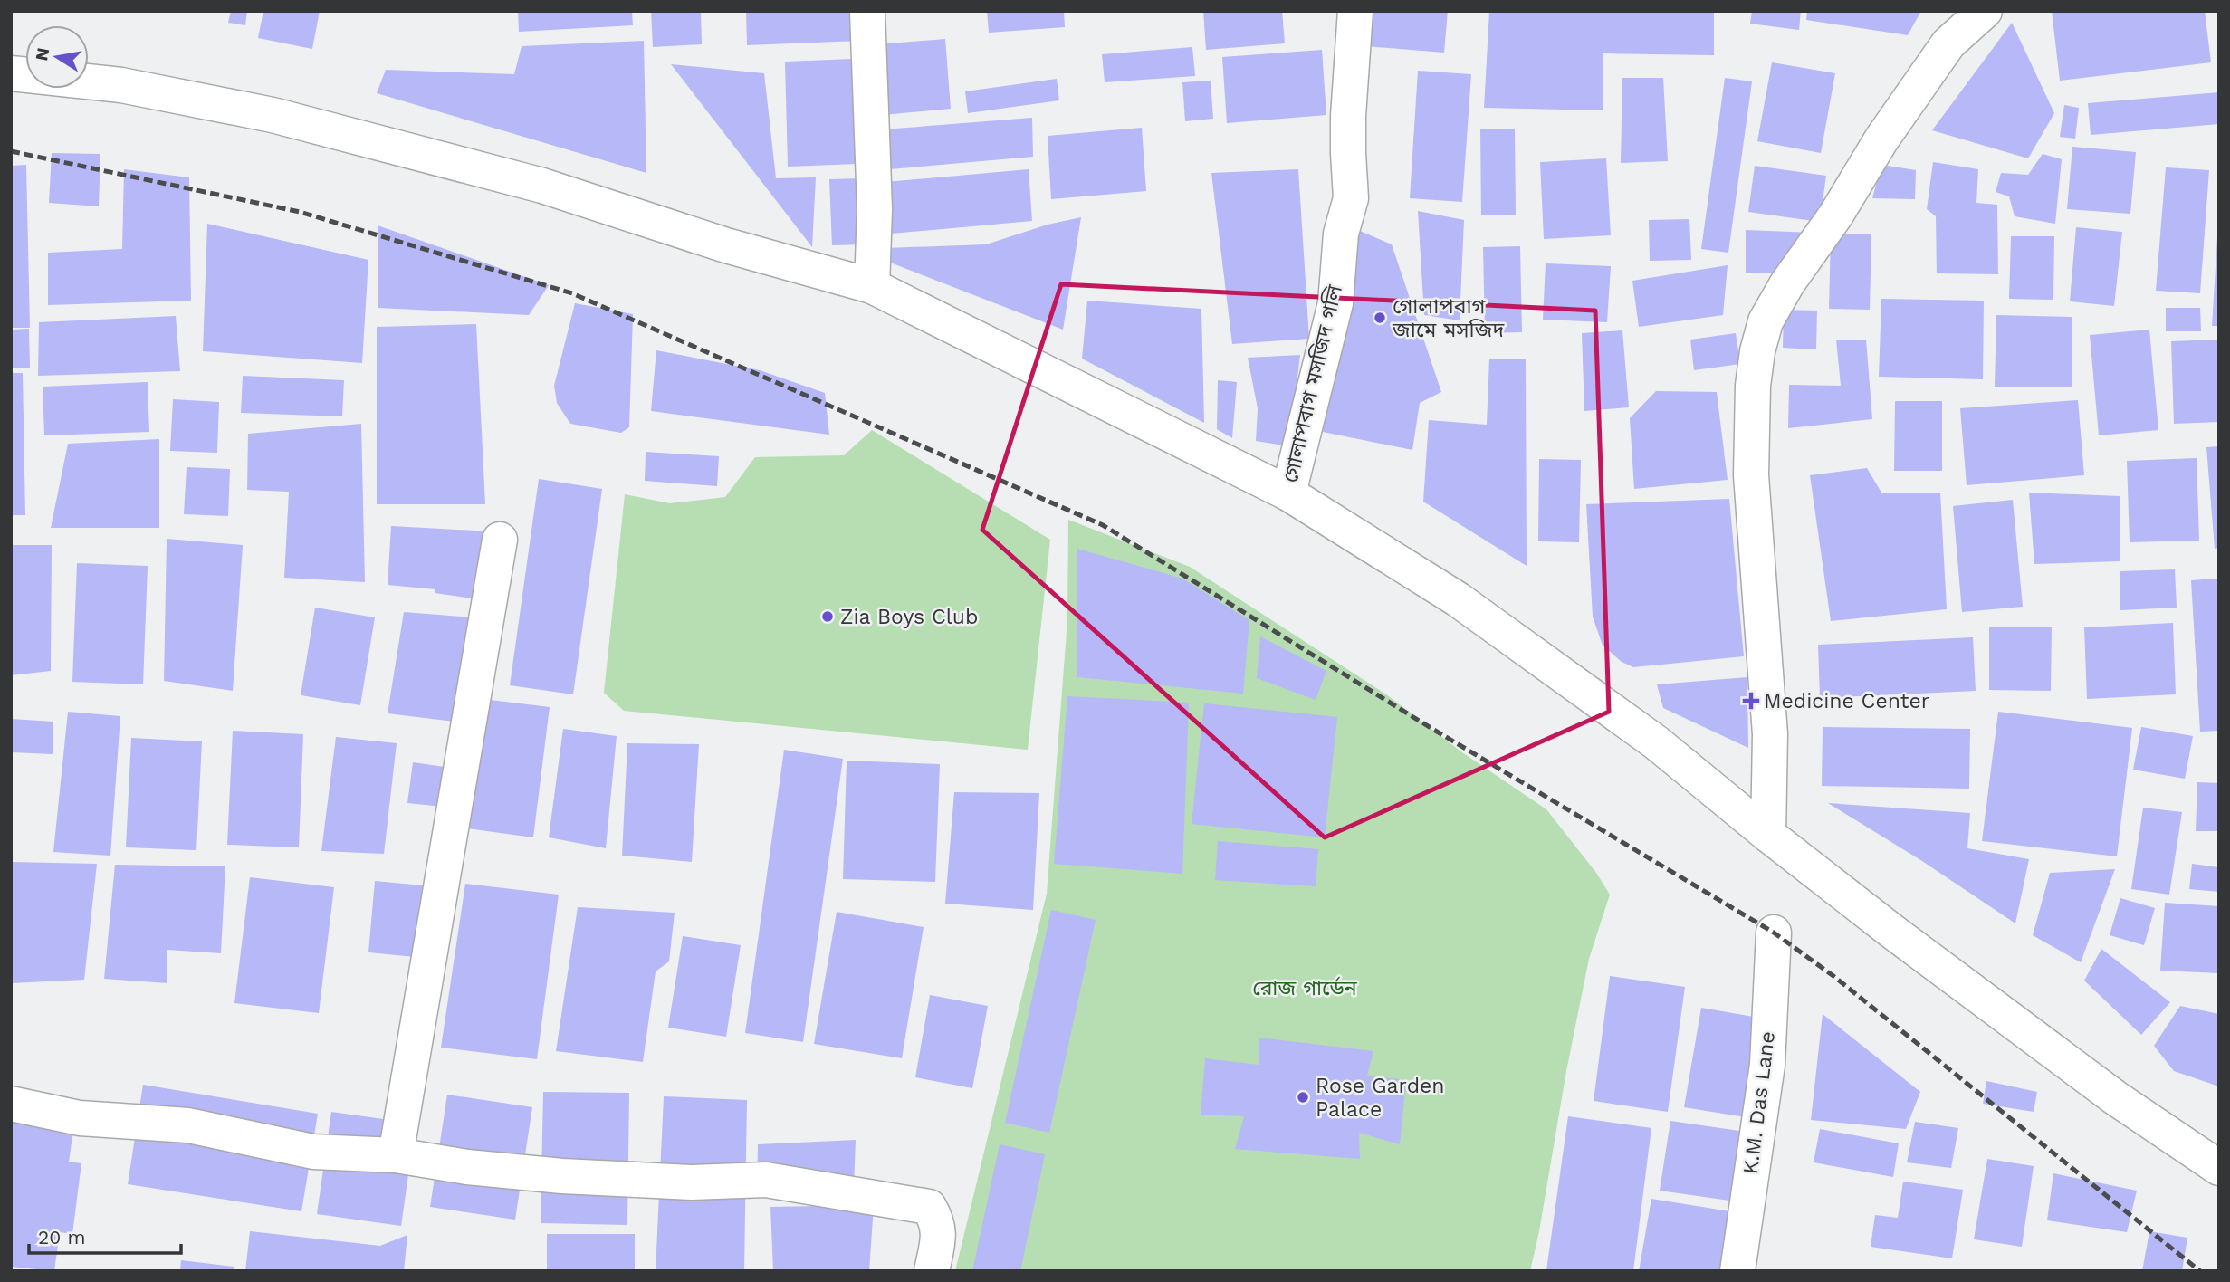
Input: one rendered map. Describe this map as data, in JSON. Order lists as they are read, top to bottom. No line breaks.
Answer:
{"streets":{"street":["গোলাপবাগ মসজিদ গলি","K.M. Das Lane"]},"parks":["রোজ গার্ডেন"],"places":{"other":["গোলাপবাগ জামে মসজিদ","Zia Boys Club","Rose Garden Palace"],"health":["Medicine Center"]},"scale_bar":"20 m","north":"left"}
